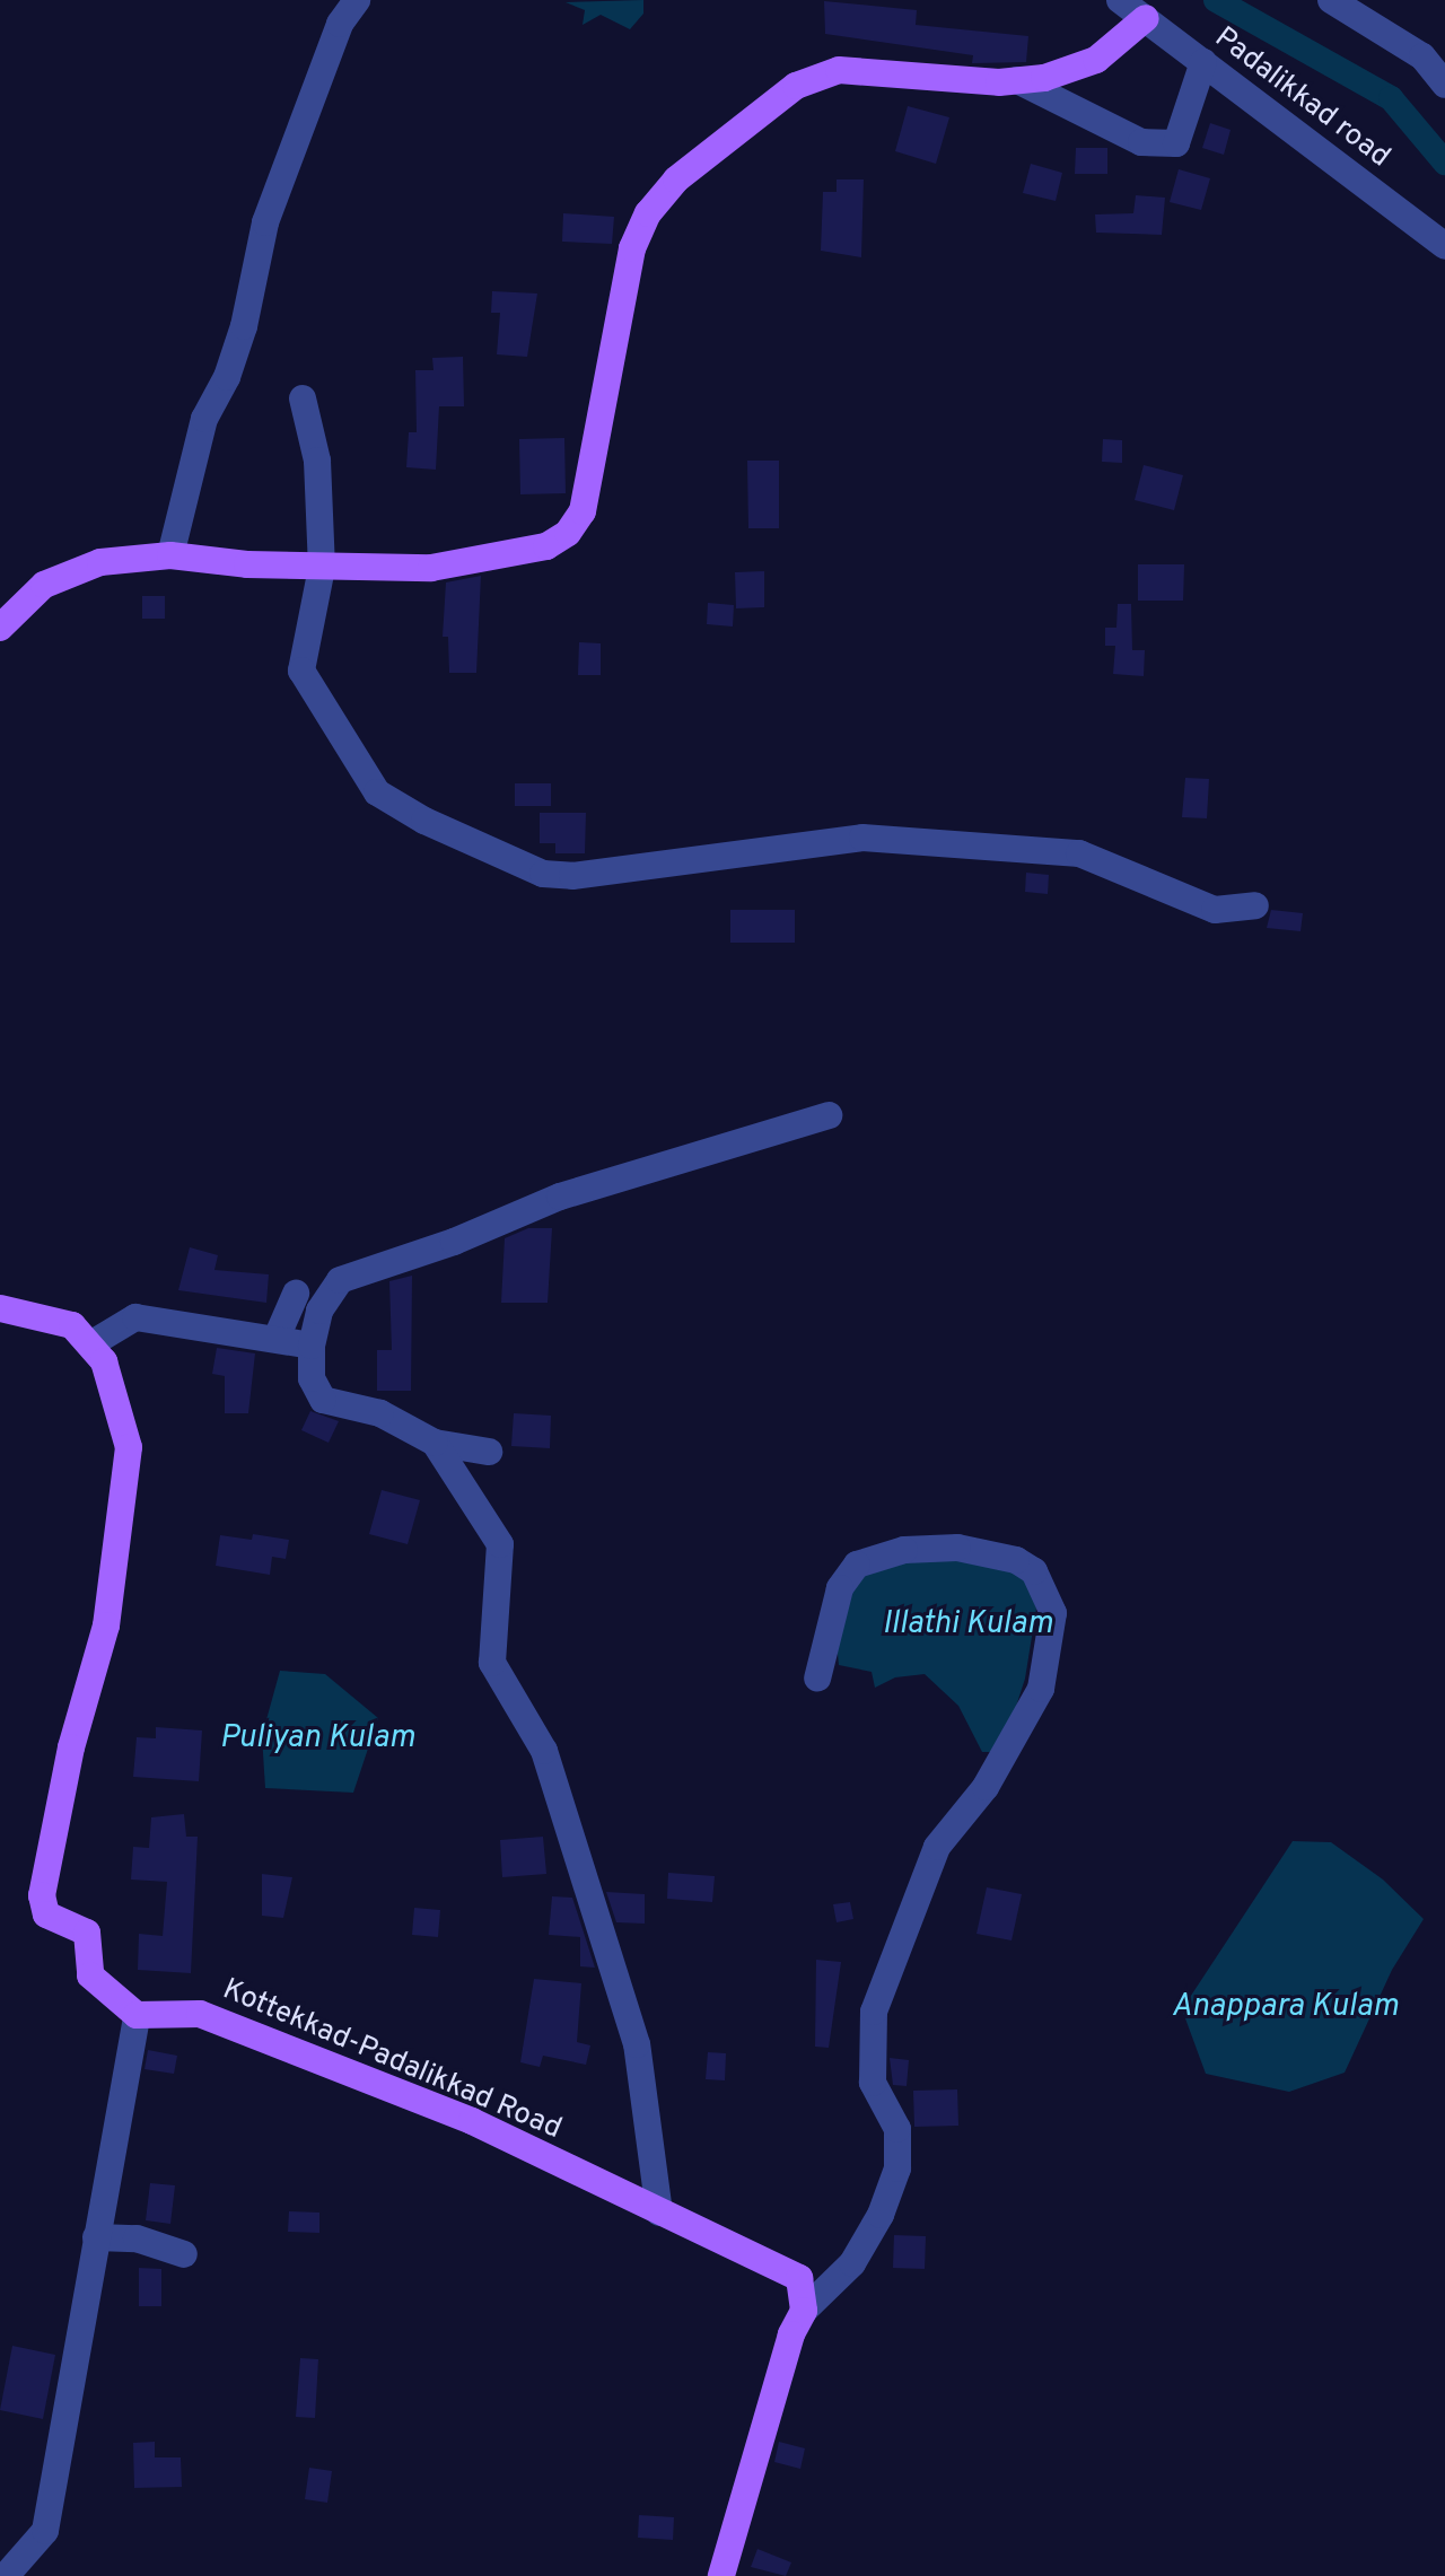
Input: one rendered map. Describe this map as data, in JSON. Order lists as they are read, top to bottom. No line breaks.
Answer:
{"streets":{"main road":["Kottekkad-Padalikkad Road"],"street":["Padalikkad road"]},"water":["Illathi Kulam","Puliyan Kulam","Anappara Kulam"]}
